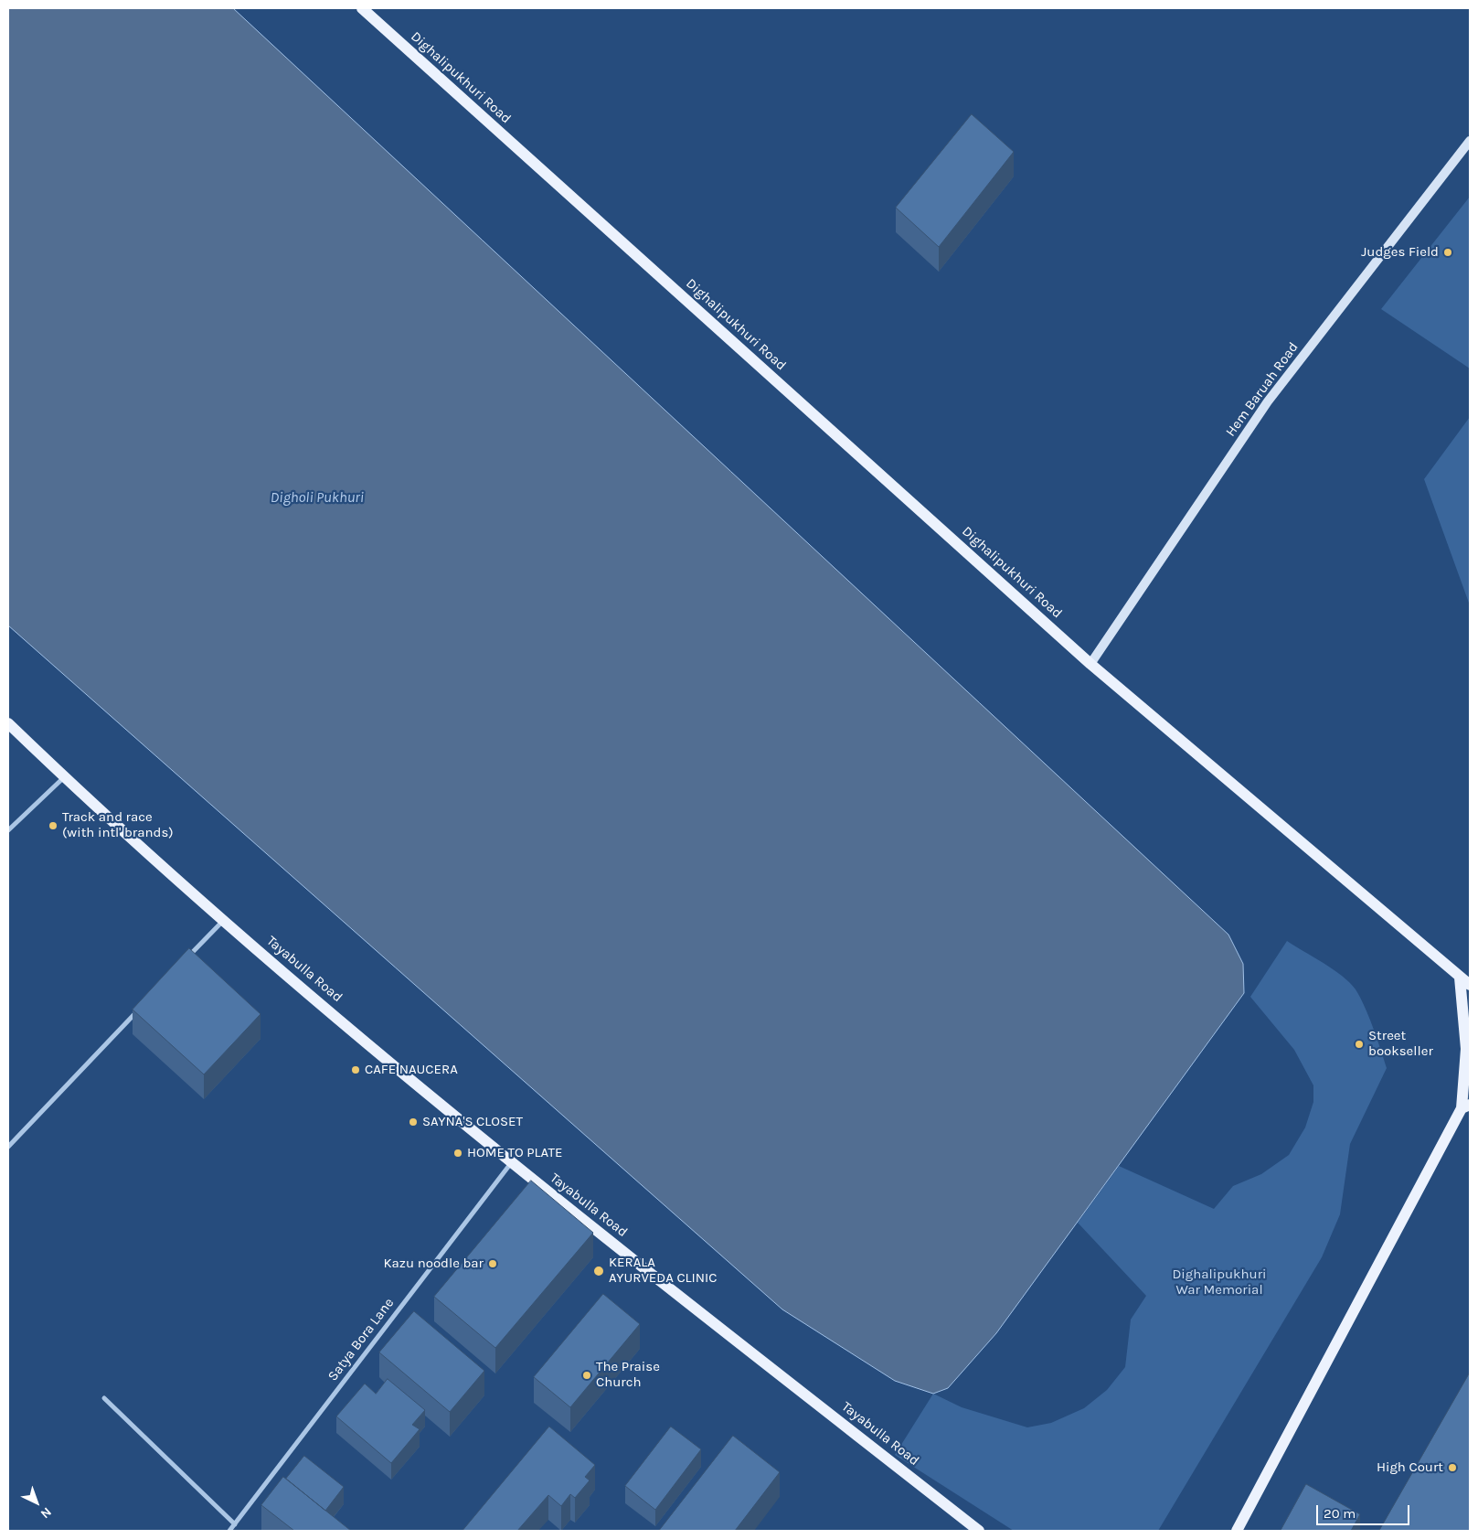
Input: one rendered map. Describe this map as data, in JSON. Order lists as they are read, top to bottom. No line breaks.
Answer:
{"streets":{"main road":["Dighalipukhuri Road","Tayabulla Road"],"street":["Hem Baruah Road","Satya Bora Lane"]},"crossings":[["Dighalipukhuri Road","Hem Baruah Road"],["Tayabulla Road","Satya Bora Lane"]],"water":["Digholi Pukhuri"],"parks":["Dighalipukhuri War Memorial"],"places":["Judges Field","Track and race (with intl' brands)","Street bookseller","CAFE NAUCERA","SAYNA'S CLOSET","HOME TO PLATE","Kazu noodle bar","KERALA AYURVEDA CLINIC","The Praise Church","High Court"],"scale_bar":"20 m","north":"bottom right"}
